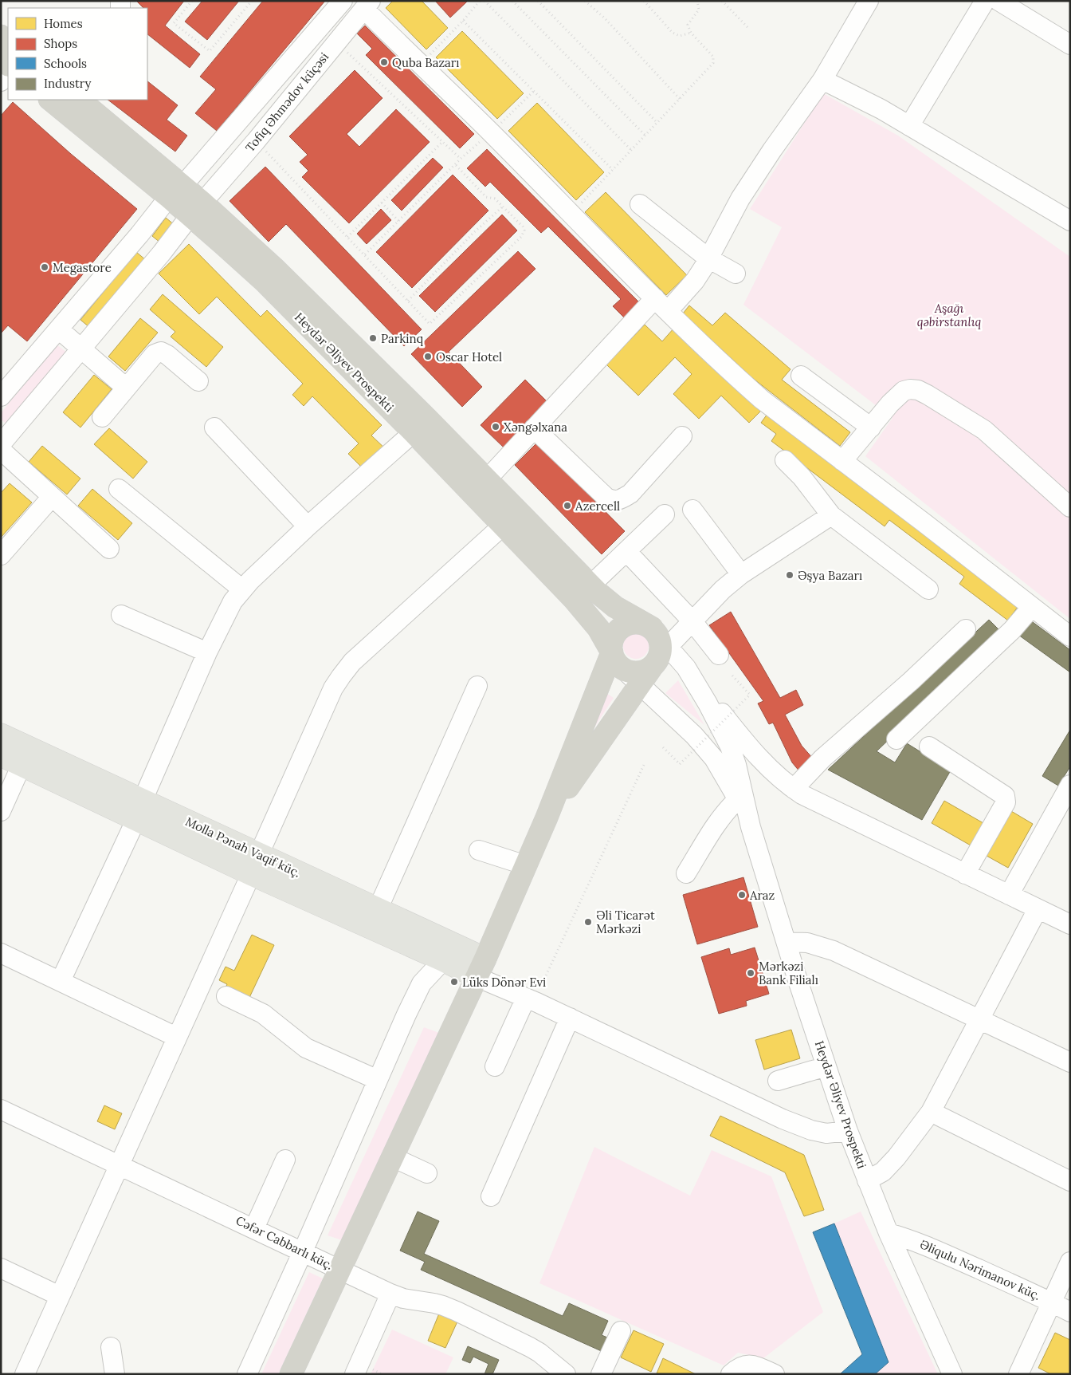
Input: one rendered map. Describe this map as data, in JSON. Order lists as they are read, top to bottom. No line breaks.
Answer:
{"streets":{"highway":["Heydər Əliyev Prospekti"],"main road":["Molla Pənah Vaqif küç."],"street":["Tofiq Əhmədov küçəsi","Cəfər Cabbarlı küç.","Əliqulu Nərimanov küç."]},"crossings":[["Tofiq Əhmədov küçəsi","Heydər Əliyev Prospekti"],["Heydər Əliyev Prospekti","Əliqulu Nərimanov küç."]],"parks":["Aşağı qəbirstanlıq"],"places":["Quba Bazarı","Megastore","Parkinq","Oscar Hotel","Xəngəlxana","Azercell","Əşya Bazarı","Araz","Əli Ticarət Mərkəzi","Mərkəzi Bank Filialı","Lüks Dönər Evi"],"legend":["Homes","Shops","Schools","Industry"]}
